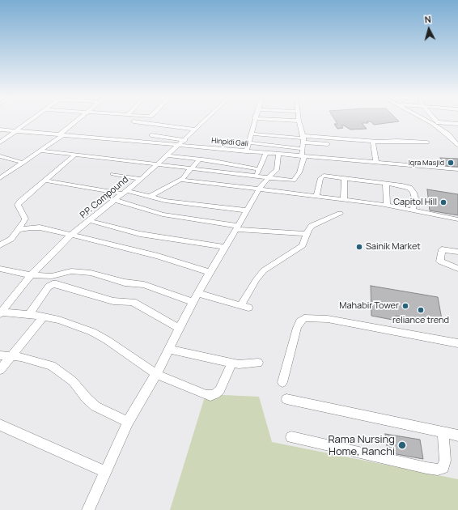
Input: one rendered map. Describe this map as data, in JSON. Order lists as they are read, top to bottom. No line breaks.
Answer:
{"streets":{"street":["Hinpidi Gali","P.P. Compound"]},"crossings":[["Hinpidi Gali","P.P. Compound"]],"places":["Iqra Masjid","Capitol Hill","Sainik Market","Mahabir Tower","reliance trend","Rama Nursing Home, Ranchi"],"north":"top"}
